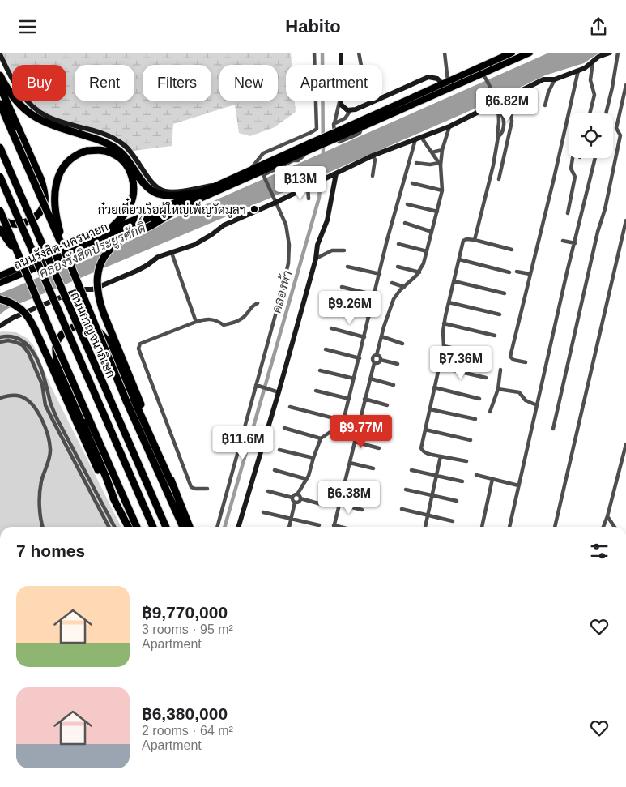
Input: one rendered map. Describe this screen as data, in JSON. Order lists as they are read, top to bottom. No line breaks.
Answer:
{"streets":{"highway":["ถนนกาญจนาภิเษก"],"main road":["ถนนรังสิต-นครนายก"]},"water":["คลองรังสิตประยูรศักดิ์","คลองห้า"],"places":["ก๋วยเตี๋ยวเรือผู้ใหญ่เพ็ญวัดมูลฯ"],"page":{"header":"Habito","chip":["Buy","Rent","Filters","New","Apartment"],"price":["฿6.82M","฿13M","฿9.26M","฿7.36M","฿9.77M","฿11.6M","฿6.38M"],"heading":"7 homes","list":[{"name":"฿9,770,000","note":"3 rooms · 95 m² · Apartment"},{"name":"฿6,380,000","note":"2 rooms · 64 m² · Apartment"}]}}
